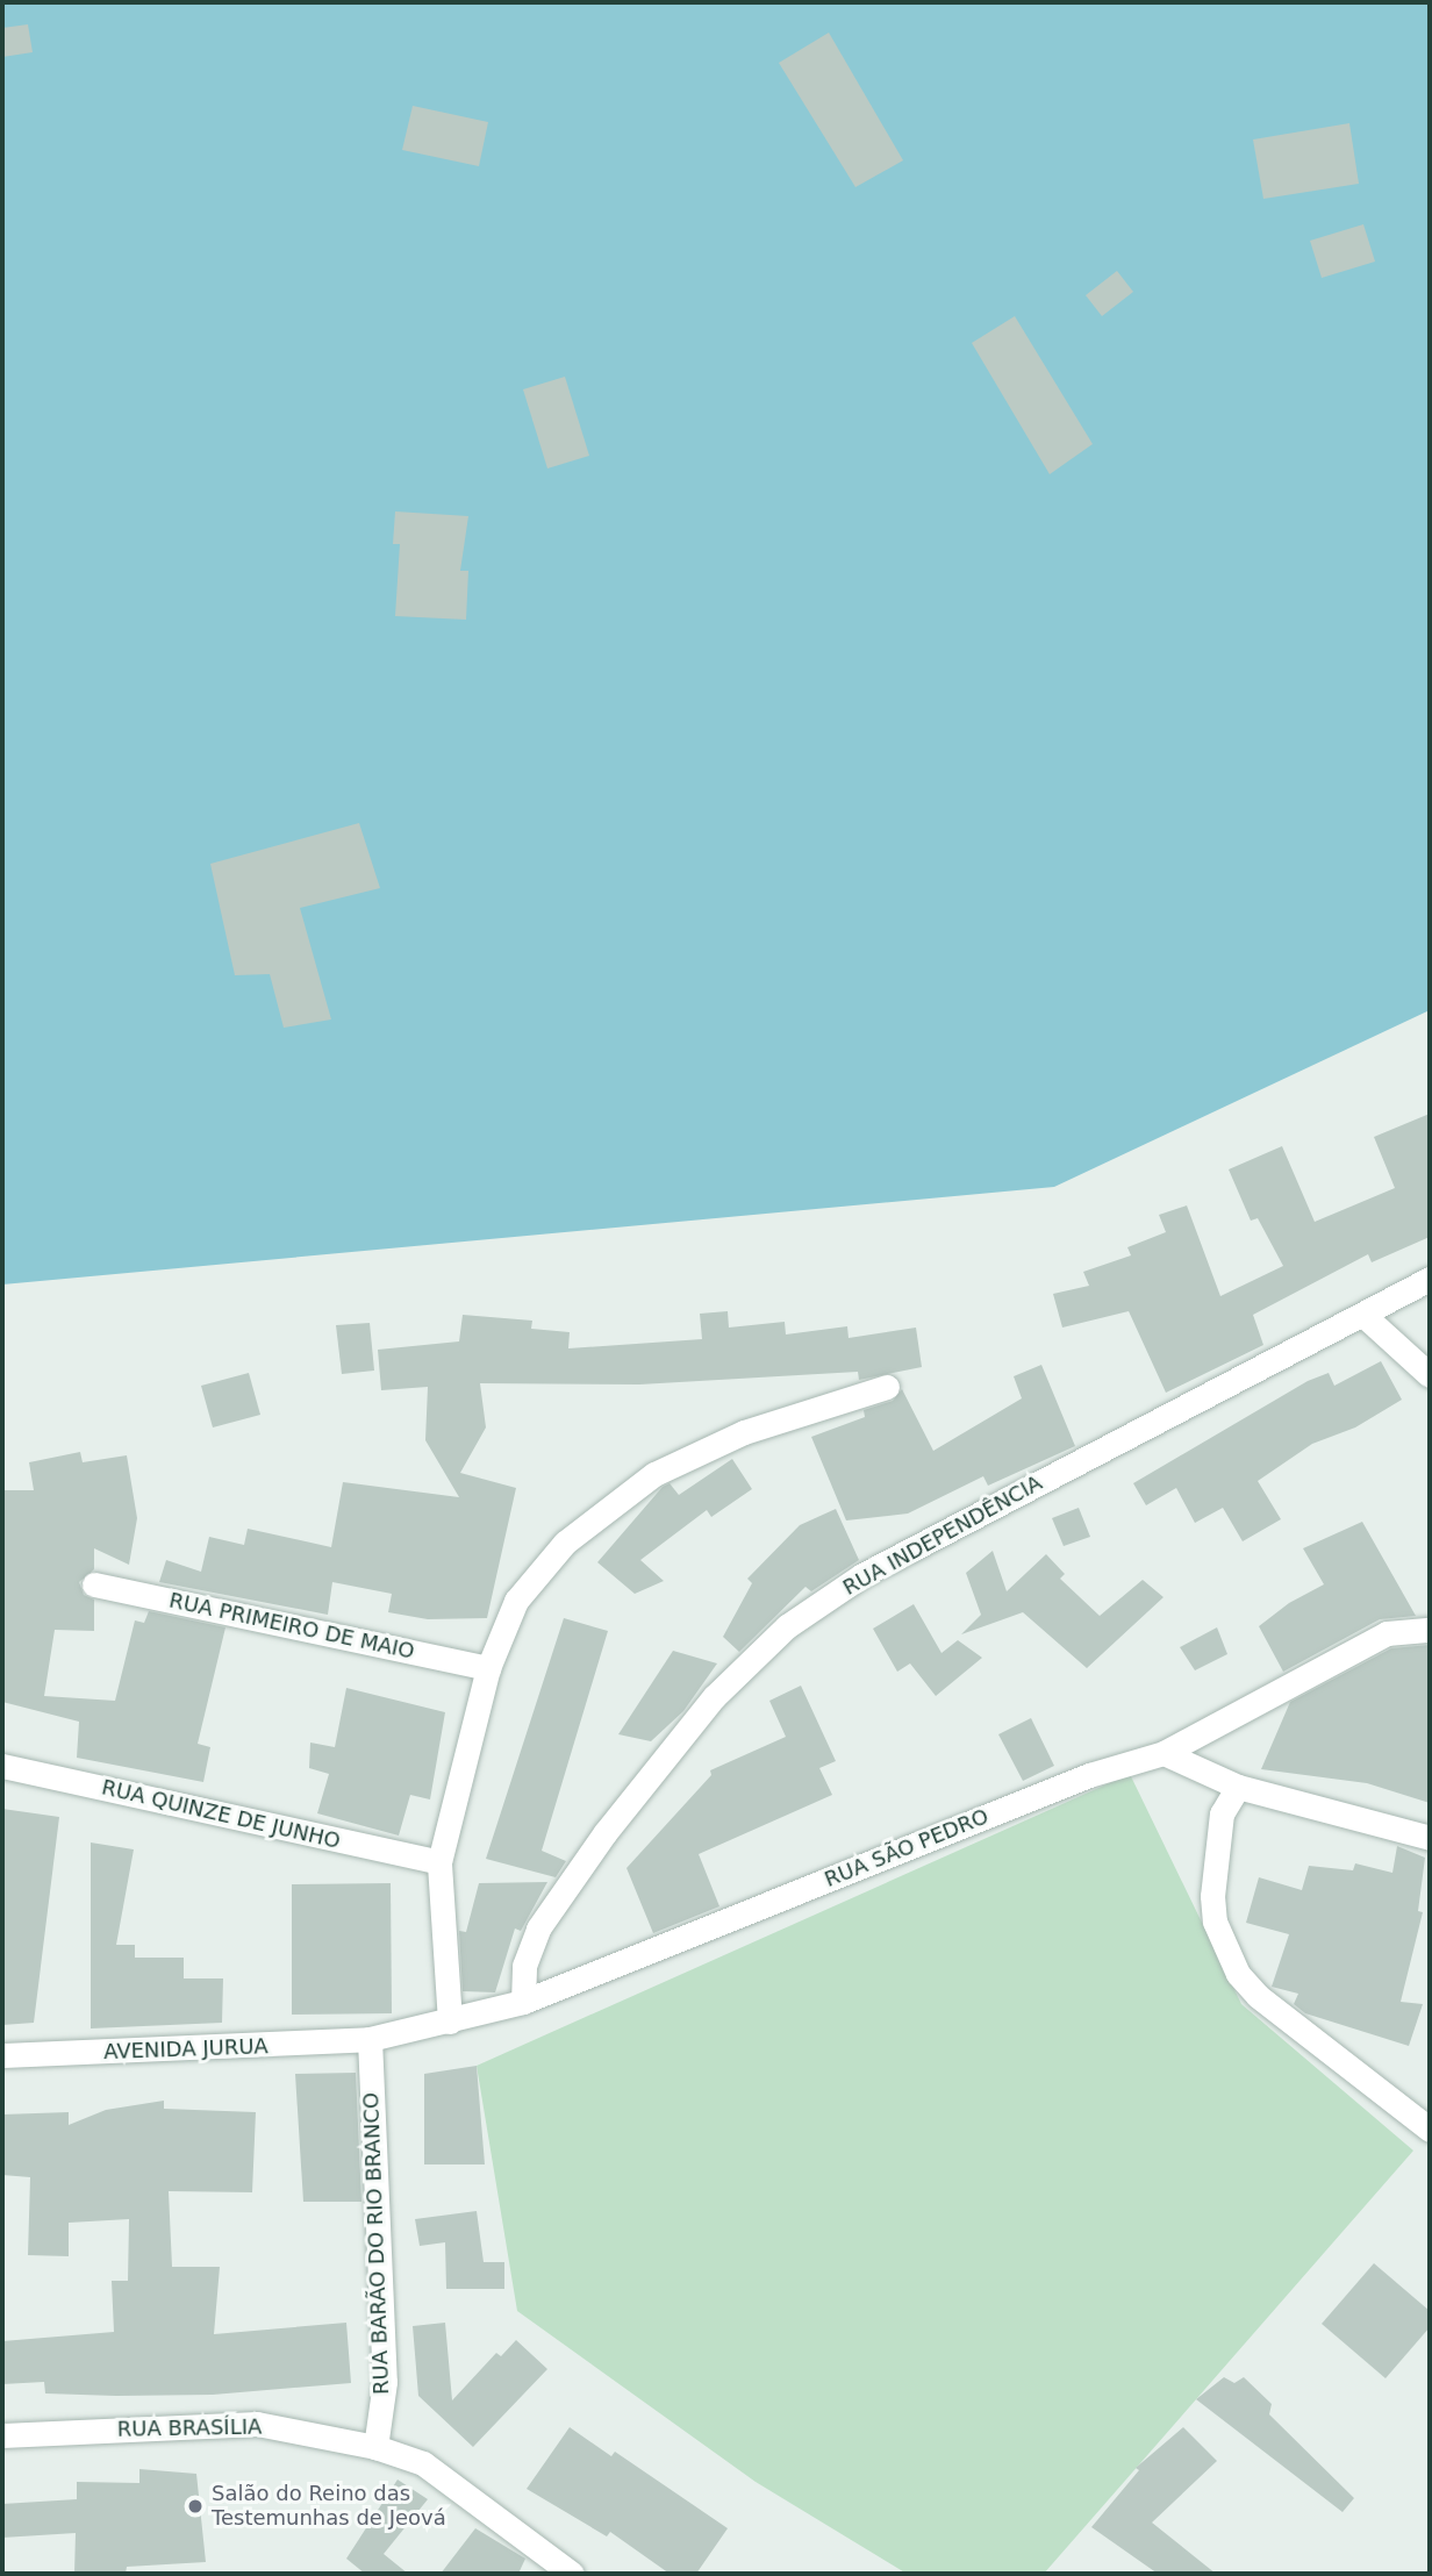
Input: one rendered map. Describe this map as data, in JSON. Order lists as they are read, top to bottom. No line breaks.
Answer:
{"streets":{"street":["RUA INDEPENDÊNCIA","RUA PRIMEIRO DE MAIO","RUA QUINZE DE JUNHO","RUA SÃO PEDRO","AVENIDA JURUA","RUA BARÃO DO RIO BRANCO","RUA BRASÍLIA"]},"crossings":[["RUA INDEPENDÊNCIA","RUA SÃO PEDRO"],["RUA SÃO PEDRO","AVENIDA JURUA"],["RUA SÃO PEDRO","RUA BARÃO DO RIO BRANCO"],["AVENIDA JURUA","RUA BARÃO DO RIO BRANCO"],["RUA BARÃO DO RIO BRANCO","RUA BRASÍLIA"]],"places":["Salão do Reino das Testemunhas de Jeová"]}
